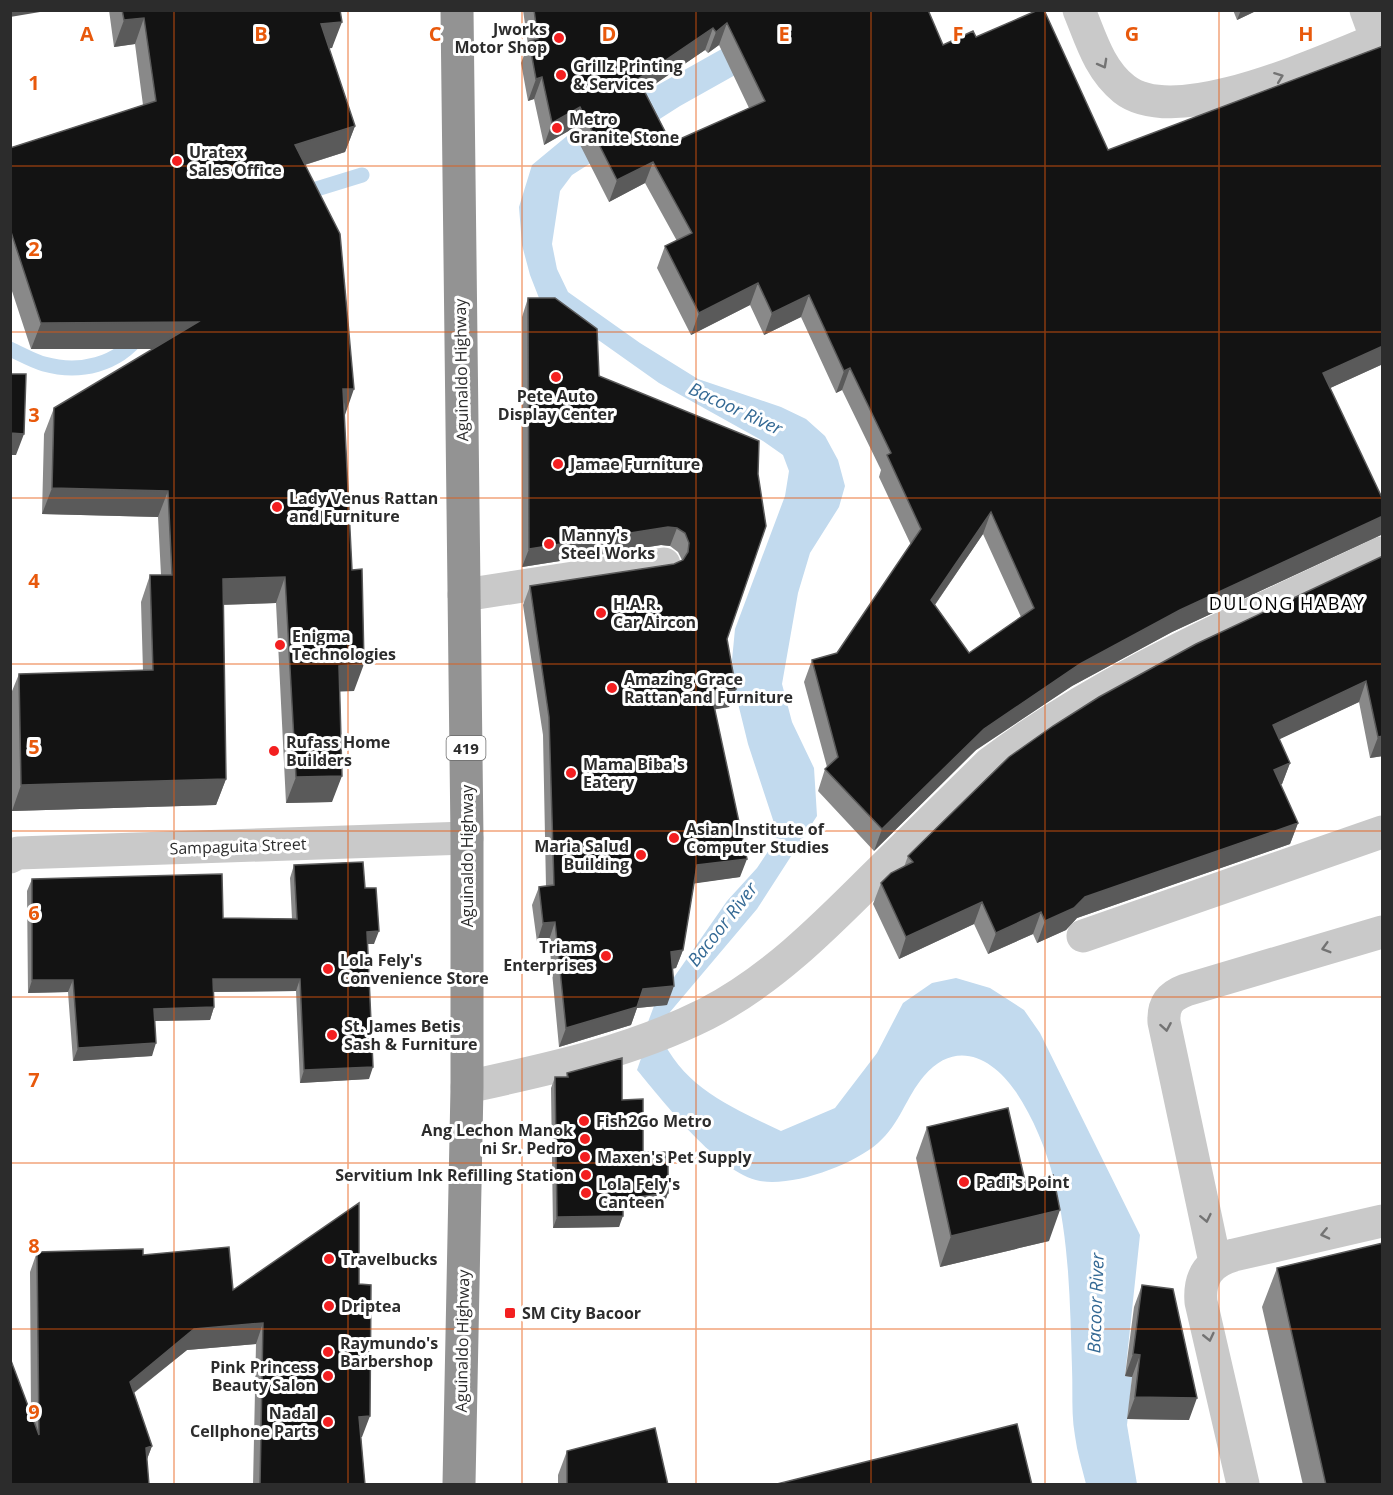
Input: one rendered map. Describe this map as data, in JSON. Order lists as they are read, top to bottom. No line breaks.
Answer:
{"streets":{"highway":["Aguinaldo Highway","419"],"street":["Sampaguita Street"]},"crossings":[["Aguinaldo Highway","Sampaguita Street"]],"districts":["DULONG HABAY"],"water":["Bacoor River"],"places":{"other":["Jworks Motor Shop","Grillz Printing & Services","Metro Granite Stone","Uratex Sales Office","Pete Auto Display Center","Jamae Furniture","Lady Venus Rattan and Furniture","Manny's Steel Works","H.A.R. Car Aircon","Enigma Technologies","Amazing Grace Rattan and Furniture","Rufass Home Builders","Mama Biba's Eatery","Asian Institute of Computer Studies","Maria Salud Building","Triams Enterprises","Lola Fely's Convenience Store","St. James Betis Sash & Furniture","Fish2Go Metro","Ang Lechon Manok ni Sr. Pedro","Maxen's Pet Supply","Servitium Ink Refilling Station","Padi's Point","Lola Fely's Canteen","Travelbucks","Driptea","Raymundo's Barbershop","Pink Princess Beauty Salon","Nadal Cellphone Parts"],"transit":["SM City Bacoor"]},"grid":{"columns":["A","B","C","D","E","F","G","H"],"rows":["1","2","3","4","5","6","7","8","9"]}}
